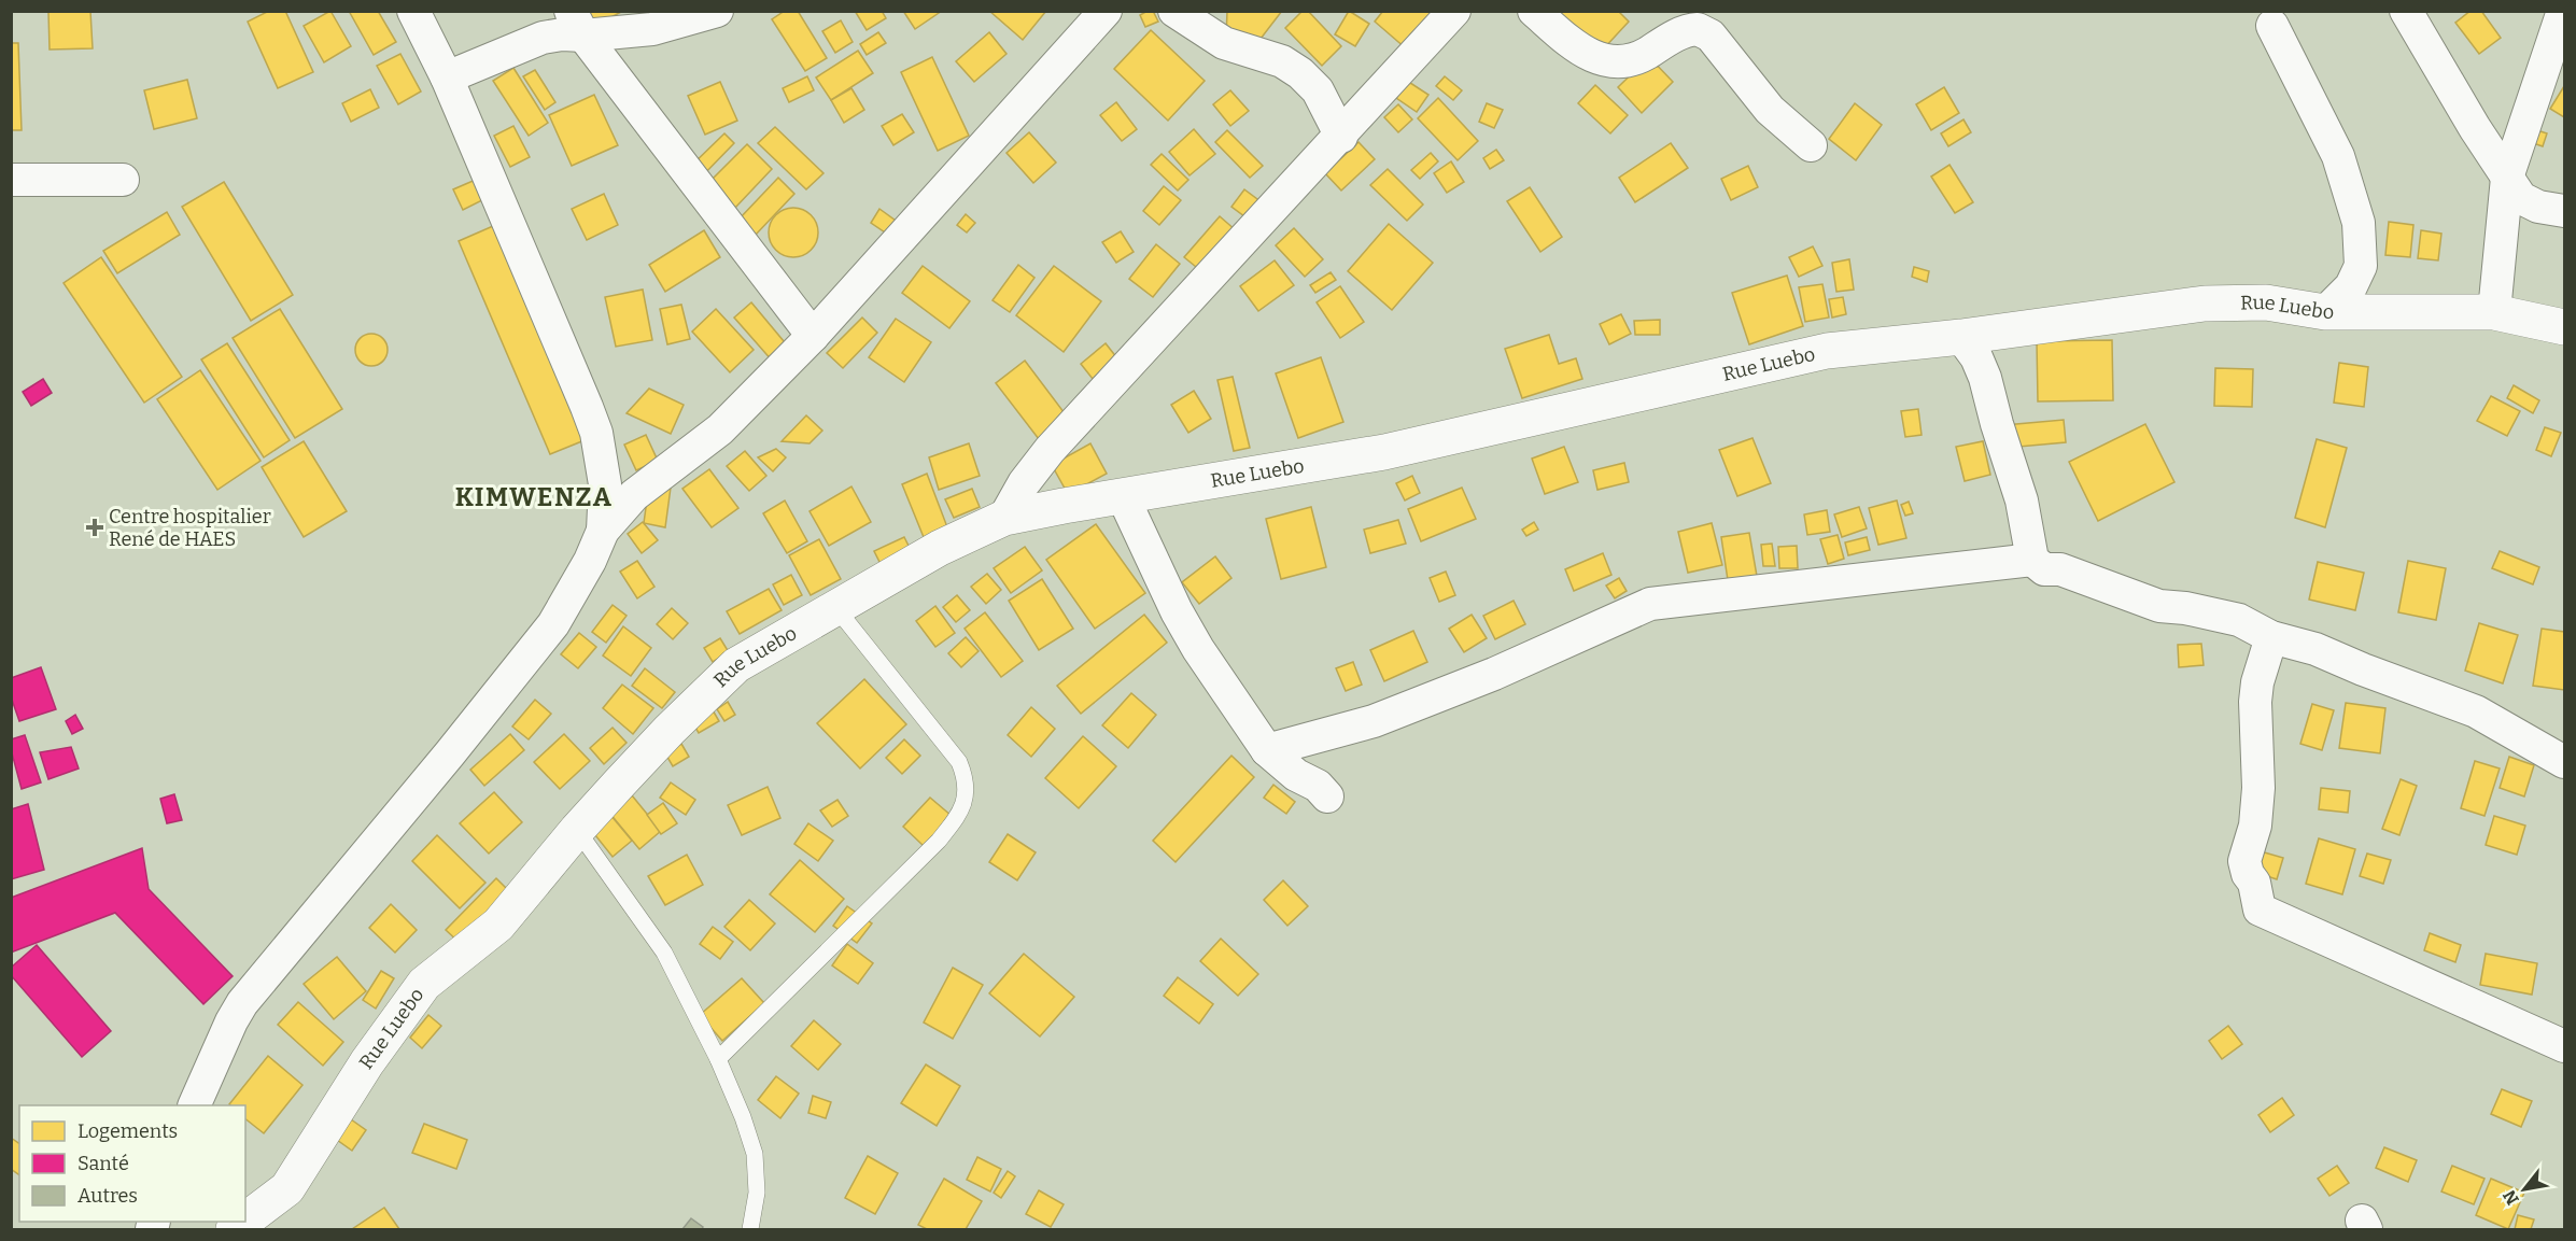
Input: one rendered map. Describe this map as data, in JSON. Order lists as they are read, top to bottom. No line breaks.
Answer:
{"streets":{"street":["Rue Luebo"]},"districts":["KIMWENZA"],"places":{"health":["Centre hospitalier René de HAES"]},"legend":["Logements","Santé","Autres"],"north":"bottom left"}
